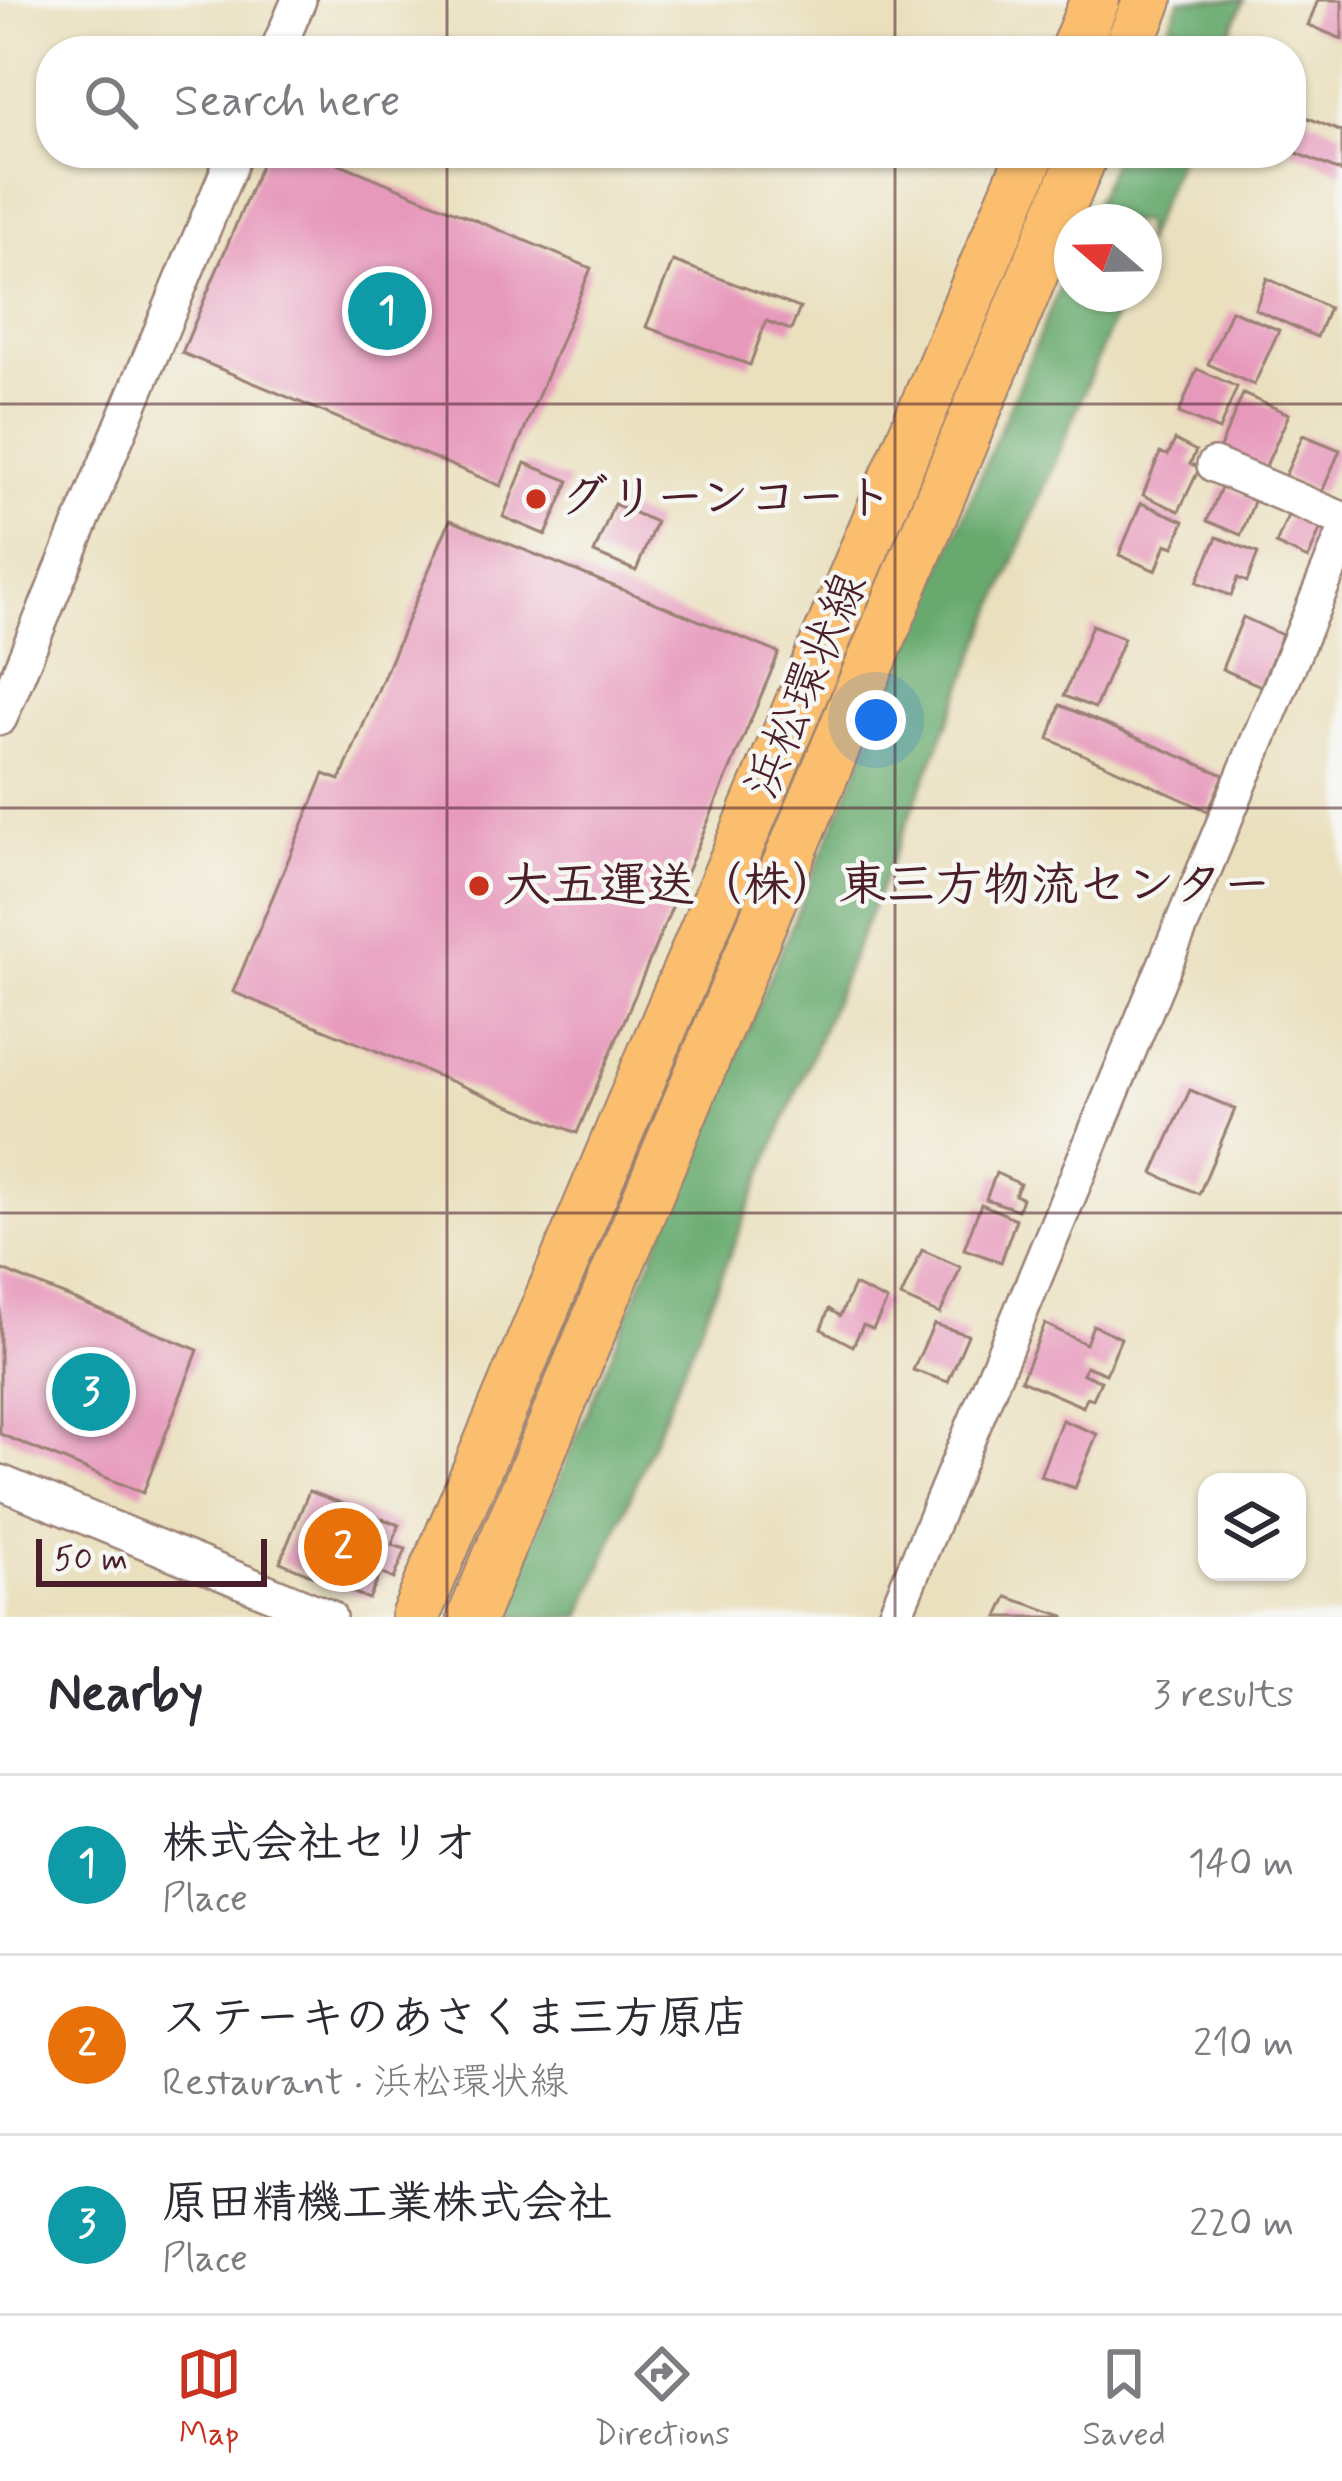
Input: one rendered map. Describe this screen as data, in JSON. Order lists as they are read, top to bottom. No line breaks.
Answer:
{"streets":{"highway":["浜松環状線"]},"places":["グリーンコート","大五運送（株）東三方物流センター"],"scale_bar":"50 m","north":"left","page":{"search":"Search here","pins":["1","3","2"],"scale":"50 m","heading":["Nearby","3 results"],"list":[{"mark":"1","name":"株式会社セリオ","note":"Place","value":"140 m"},{"mark":"2","name":"ステーキのあさくま三方原店","note":"Restaurant · 浜松環状線","value":"210 m"},{"mark":"3","name":"原田精機工業株式会社","note":"Place","value":"220 m"}],"nav":["Map","Directions","Saved"]}}
